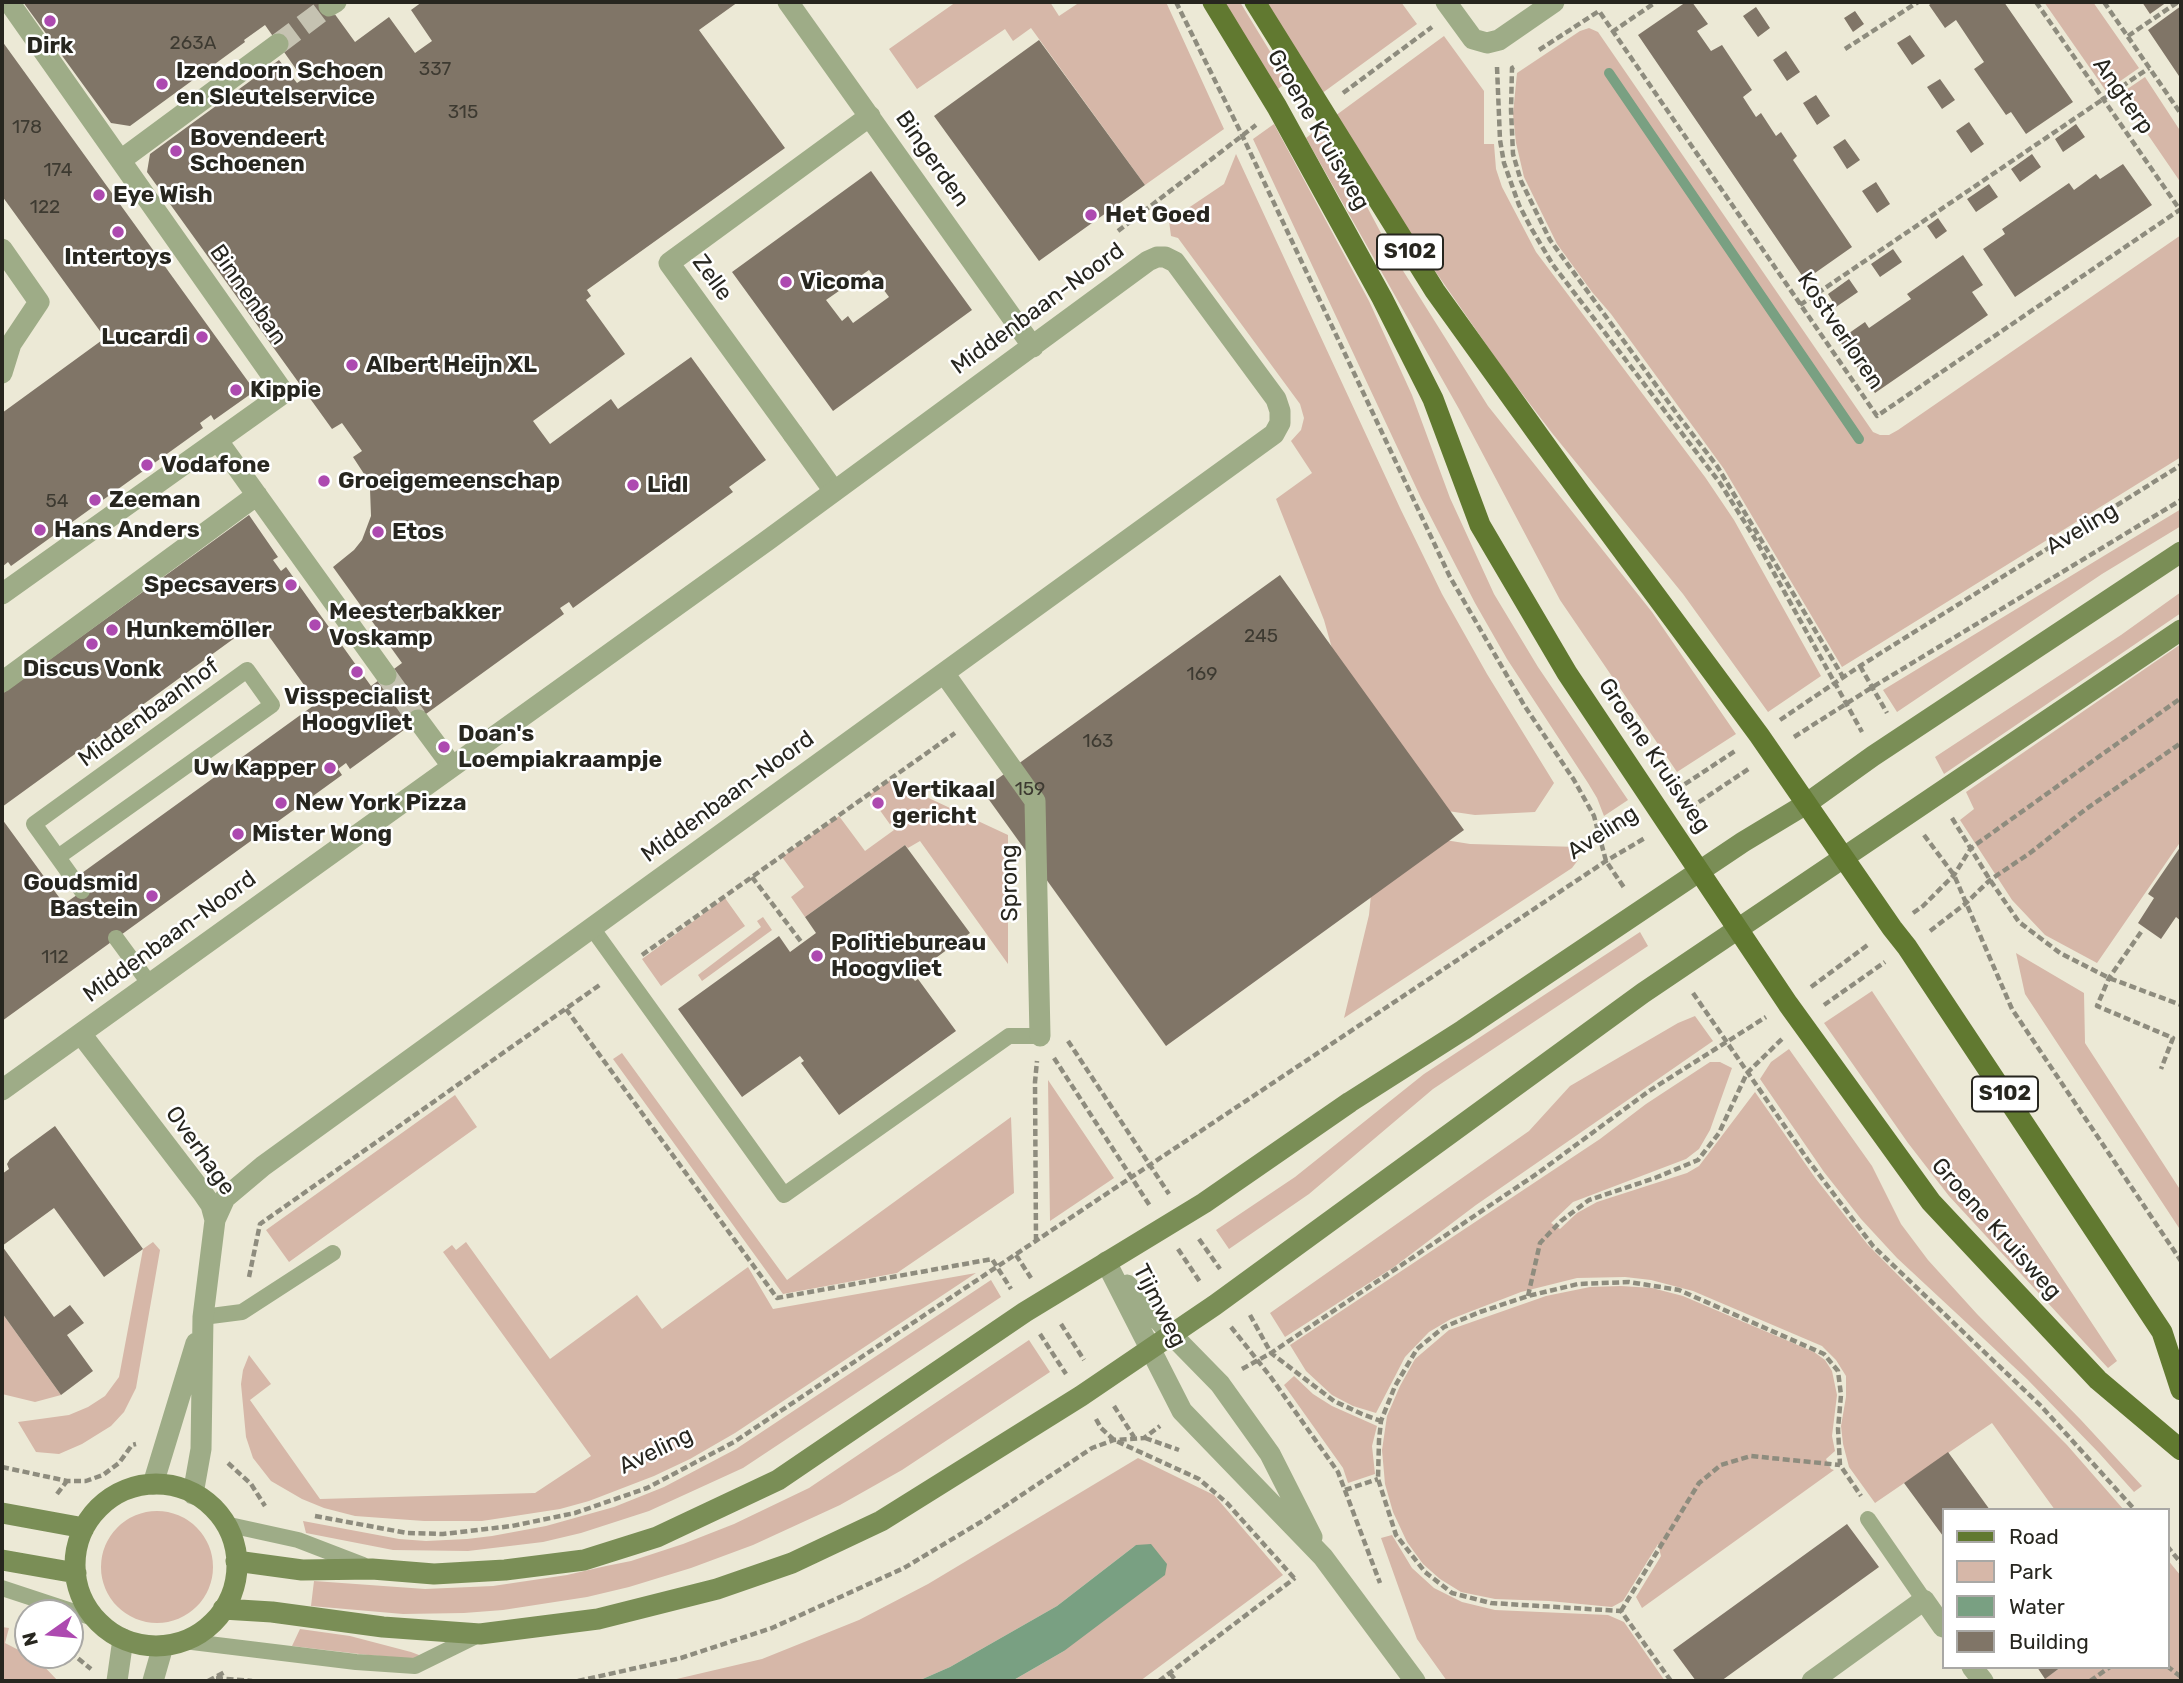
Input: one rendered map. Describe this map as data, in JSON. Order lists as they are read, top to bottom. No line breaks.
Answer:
{"streets":{"main road":["Groene Kruisweg","S102"],"street":["Bingerden","Zelle","Binnenban","Middenbaan-Noord","Sprong","Overhage","Tijmweg"],"lane":["Middenbaanhof"],"path":["Angterp","Kostverloren","Aveling"]},"crossings":[["Angterp","Kostverloren"],["Groene Kruisweg","Aveling"],["Bingerden","Zelle"],["Bingerden","Middenbaan-Noord"],["Zelle","Middenbaan-Noord"],["Middenbaan-Noord","Sprong"],["Middenbaan-Noord","Overhage"]],"places":["Dirk","Izendoorn Schoen en Sleutelservice","Bovendeert Schoenen","Eye Wish","Het Goed","Intertoys","Vicoma","Lucardi","Albert Heijn XL","Kippie","Vodafone","Groeigemeenschap","Lidl","Zeeman","Hans Anders","Etos","Specsavers","Meesterbakker Voskamp","Hunkemöller","Discus Vonk","Visspecialist Hoogvliet","Doan's Loempiakraampje","Uw Kapper","New York Pizza","Vertikaal gericht","Mister Wong","Goudsmid Bastein","Politiebureau Hoogvliet"],"house_numbers":["263A","337","315","178","174","122","54","245","169","163","159","112"],"legend":["Road","Park","Water","Building"],"north":"left"}
